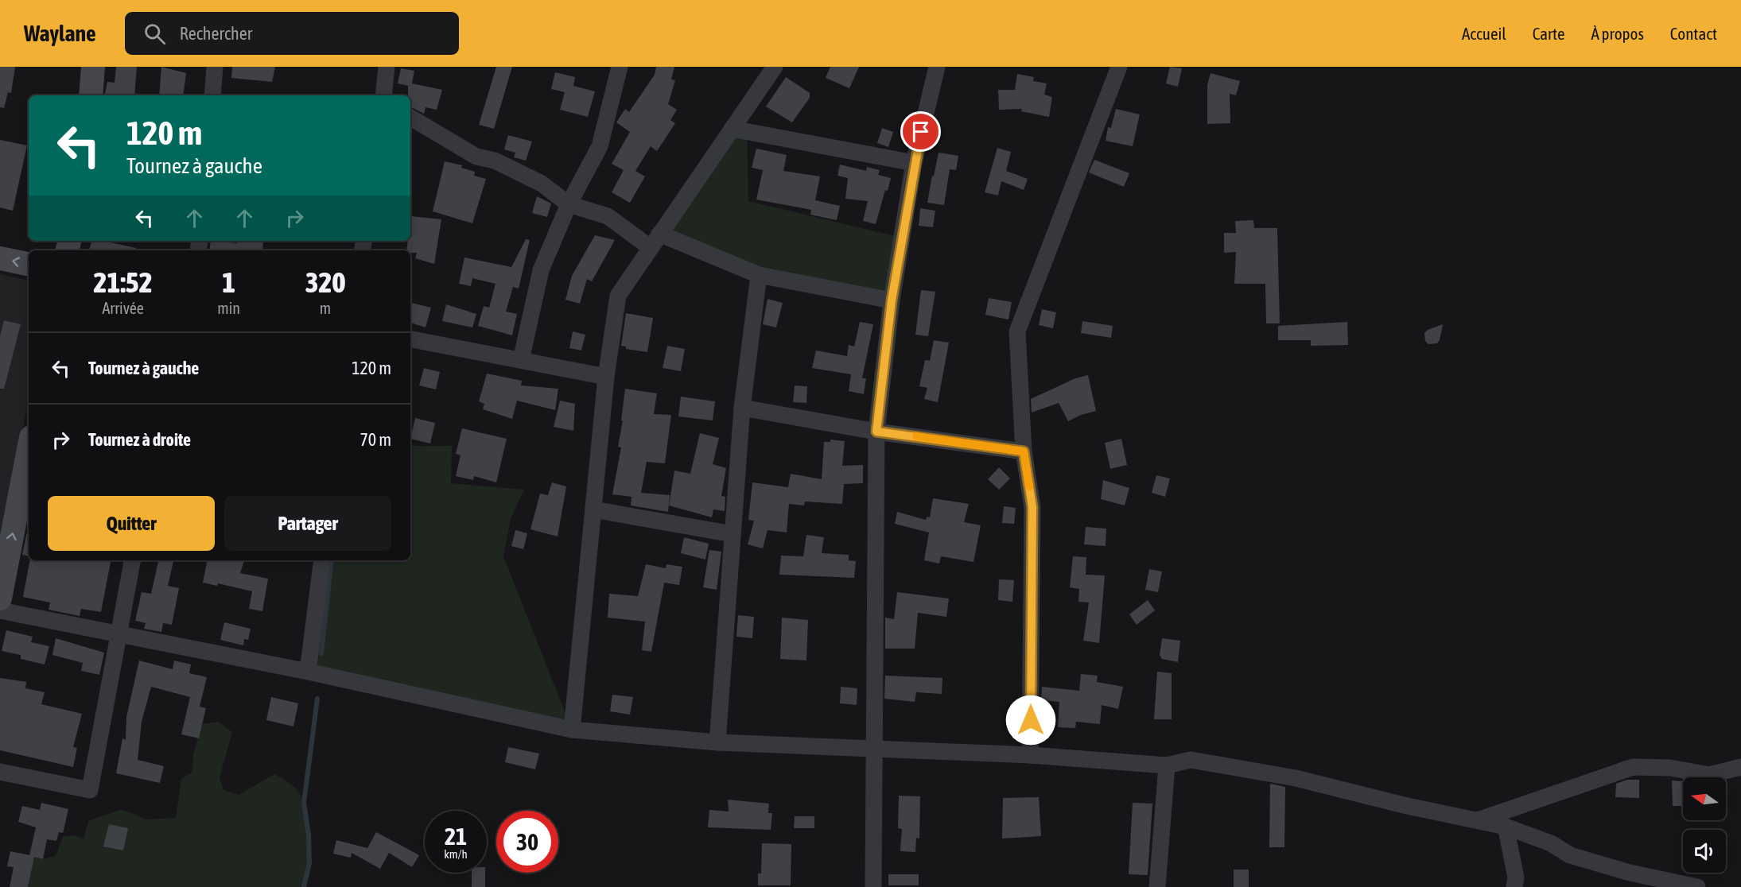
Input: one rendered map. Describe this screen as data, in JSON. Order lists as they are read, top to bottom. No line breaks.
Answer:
{"north":"left","page":{"header":"Waylane","search":"Rechercher","nav":["Accueil","Carte","À propos","Contact"],"turn":["120 m","Tournez à gauche"],"eta":["21:52","Arrivée","1","min","320","m"],"list":[{"name":"Tournez à gauche","value":"120 m"},{"name":"Tournez à droite","value":"70 m"}],"buttons":["Quitter","Partager"],"speed":"21 km/h","limit":"30"}}
